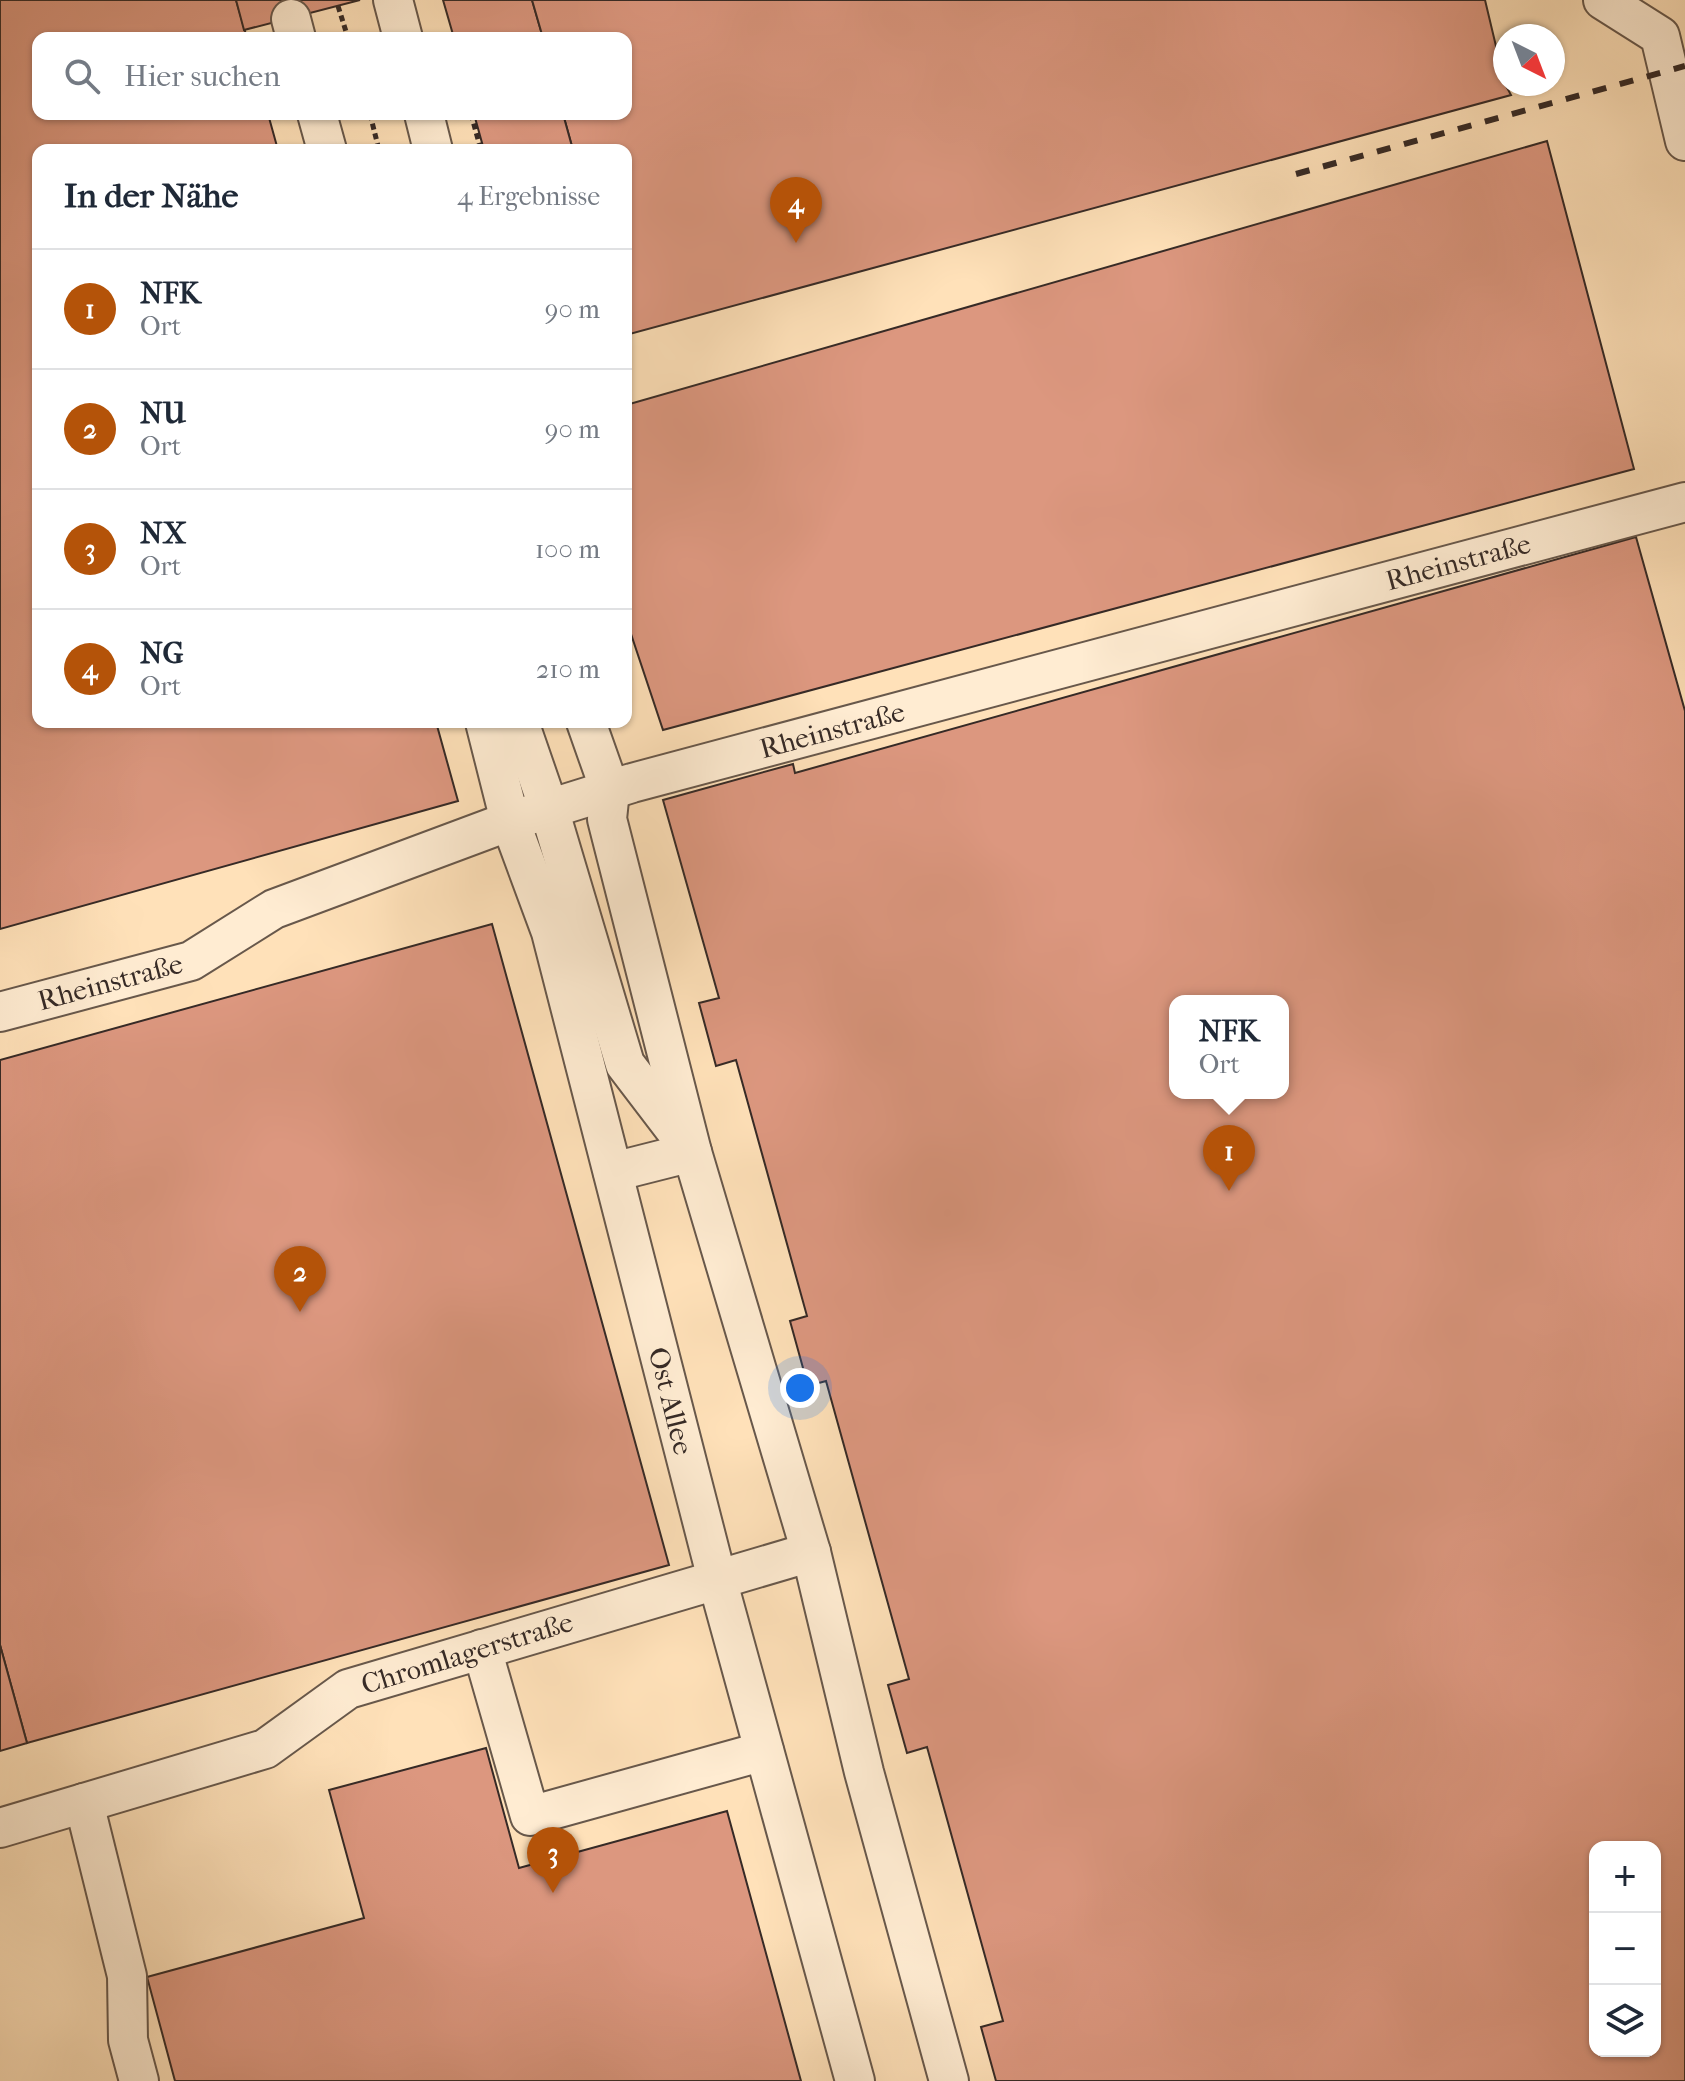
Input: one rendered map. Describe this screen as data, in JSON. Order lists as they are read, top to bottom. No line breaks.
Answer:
{"streets":{"lane":["Rheinstraße","Ost Allee","Chromlagerstraße"]},"crossings":[["Rheinstraße","Ost Allee"],["Ost Allee","Chromlagerstraße"]],"north":"bottom right","page":{"search":"Hier suchen","heading":["In der Nähe","4 Ergebnisse"],"pins":["4","1","2","3"],"list":[{"mark":"1","name":"NFK","note":"Ort","value":"90 m"},{"mark":"2","name":"NU","note":"Ort","value":"90 m"},{"mark":"3","name":"NX","note":"Ort","value":"100 m"},{"mark":"4","name":"NG","note":"Ort","value":"210 m"}],"popup":["NFK","Ort"],"map_buttons":["+","−"]}}
